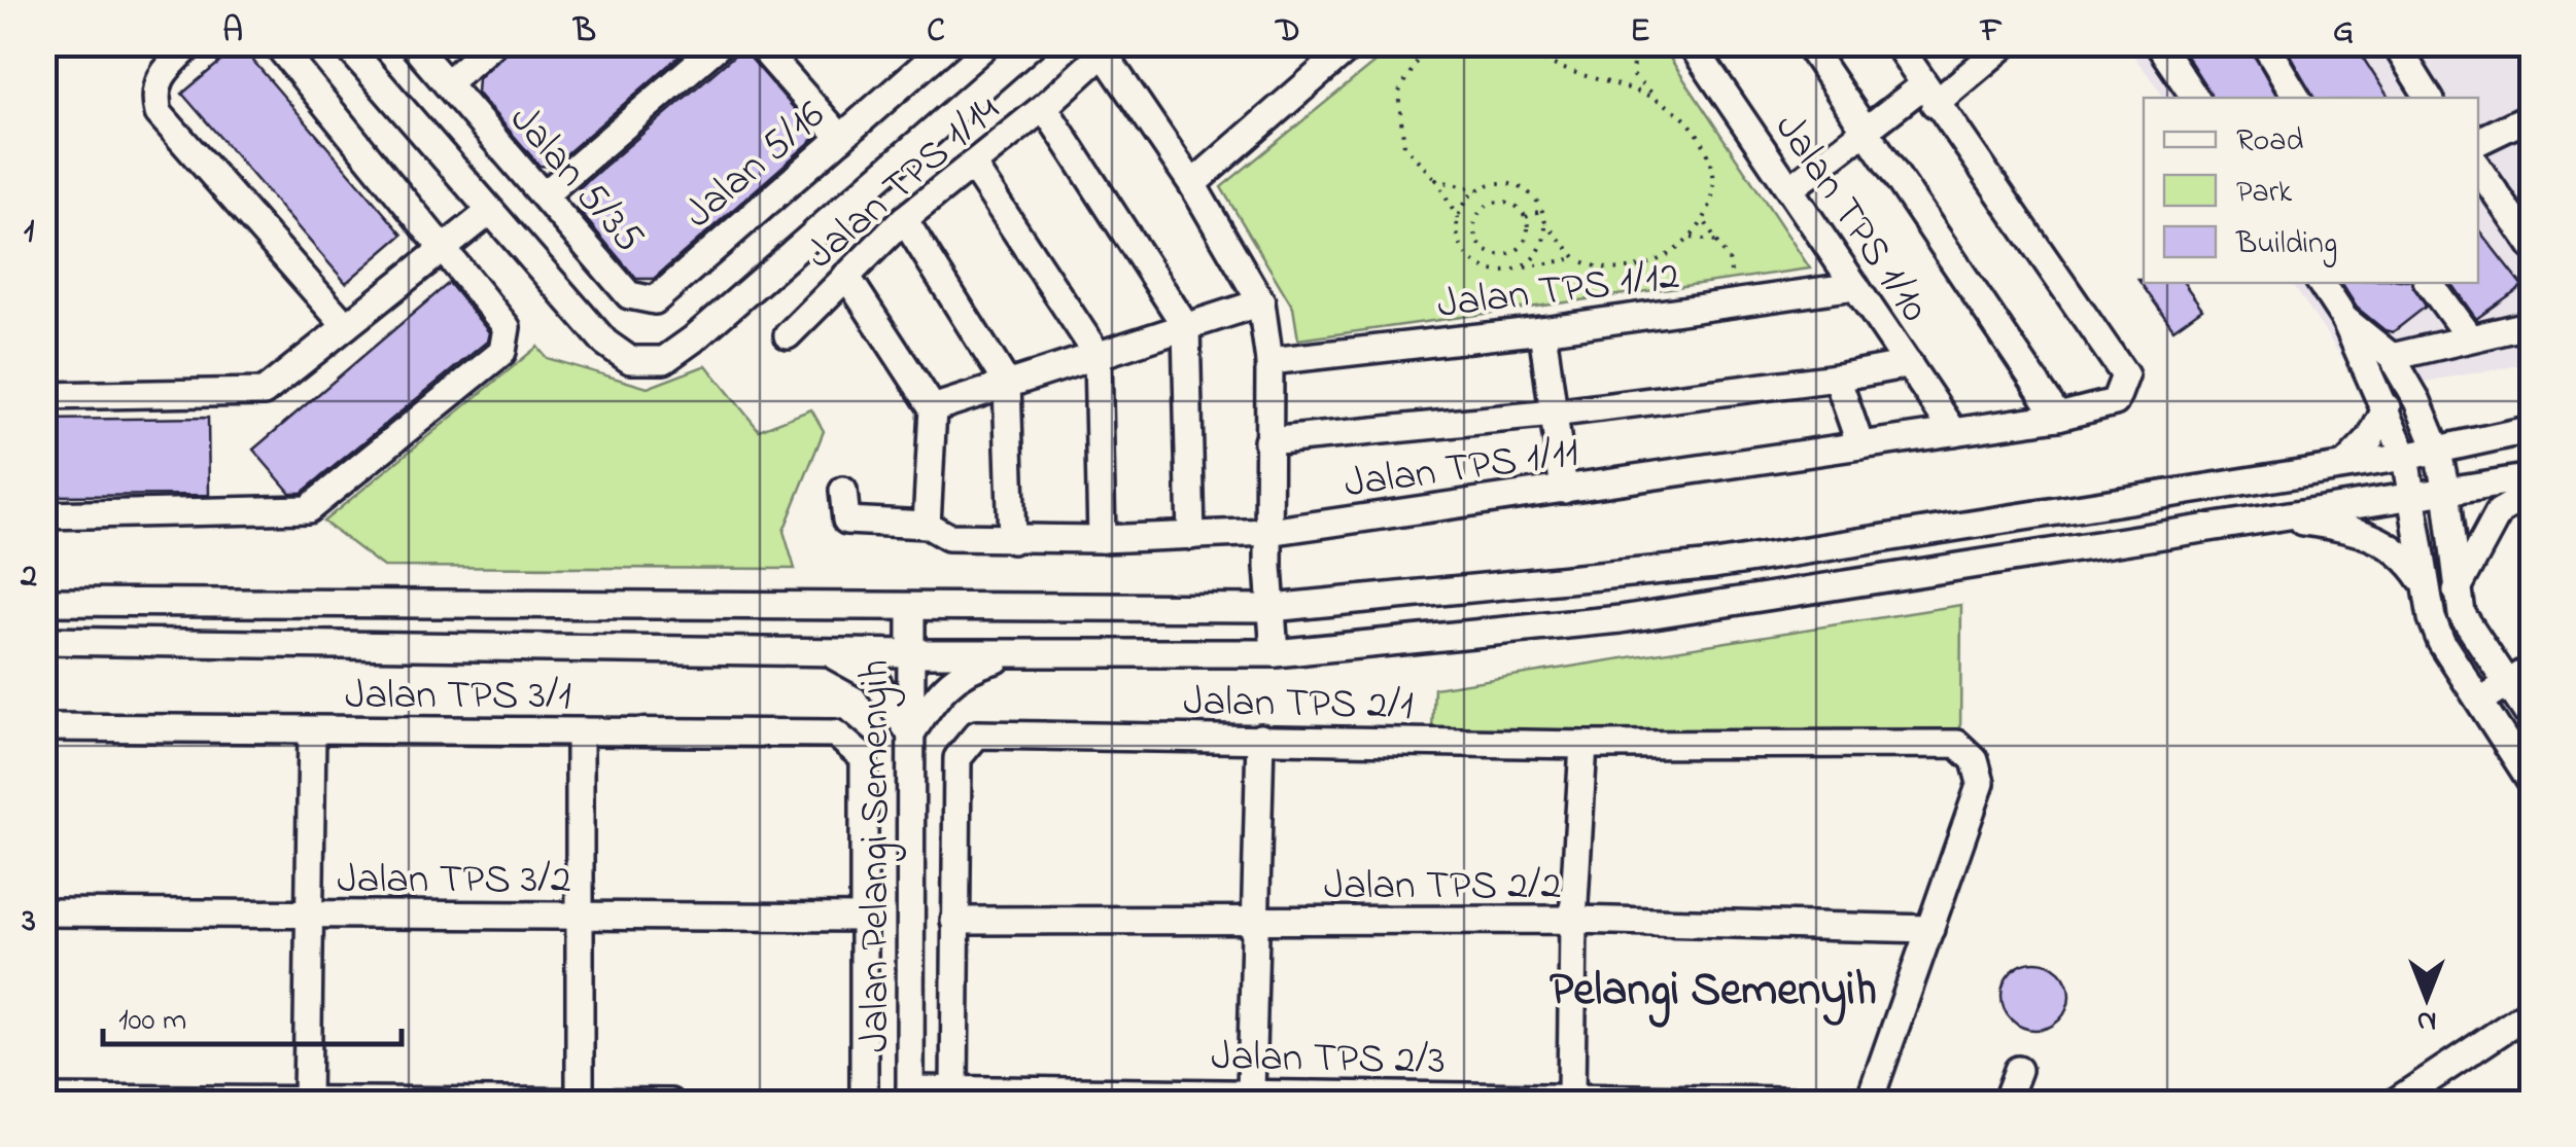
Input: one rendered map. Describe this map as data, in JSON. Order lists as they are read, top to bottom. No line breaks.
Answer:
{"streets":{"street":["Jalan 5/16","Jalan 5/35","Jalan TPS 1/14","Jalan TPS 1/10","Jalan TPS 1/12","Jalan TPS 1/11","Jalan TPS 3/1","Jalan TPS 2/1","Jalan Pelangi Semenyih","Jalan TPS 3/2","Jalan TPS 2/2","Jalan TPS 2/3"]},"crossings":[["Jalan 5/16","Jalan 5/35"],["Jalan TPS 1/10","Jalan TPS 1/12"],["Jalan TPS 1/10","Jalan TPS 1/11"],["Jalan TPS 3/1","Jalan TPS 3/2"],["Jalan TPS 2/1","Jalan TPS 2/2"],["Jalan TPS 2/1","Jalan TPS 2/3"],["Jalan Pelangi Semenyih","Jalan TPS 2/3"]],"districts":["Pelangi Semenyih"],"legend":["Road","Park","Building"],"scale_bar":"100 m","north":"bottom","grid":{"columns":["A","B","C","D","E","F","G"],"rows":["1","2","3"]}}
